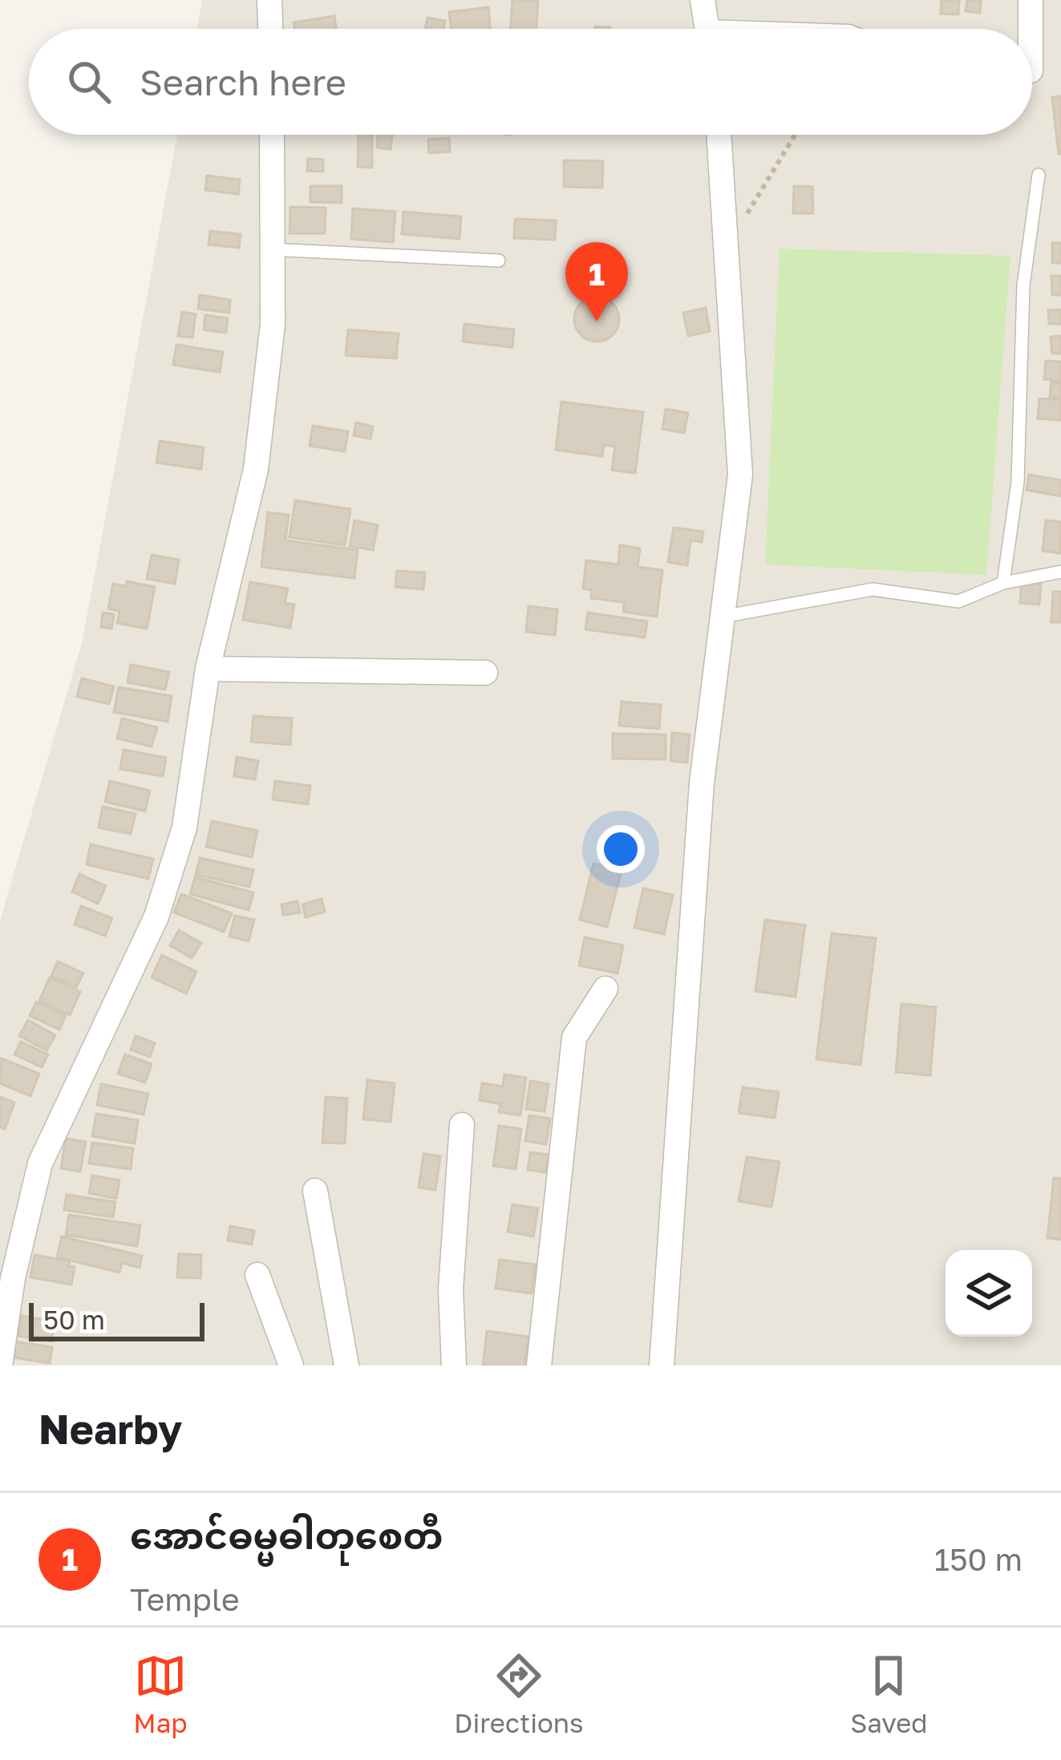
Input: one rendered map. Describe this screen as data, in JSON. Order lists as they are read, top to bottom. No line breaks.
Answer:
{"scale_bar":"50 m","page":{"search":"Search here","pins":"1","scale":"50 m","heading":"Nearby","list":[{"mark":"1","name":"အောင်ဓမ္မဓါတုစေတီ","note":"Temple","value":"150 m"}],"nav":["Map","Directions","Saved"]}}
